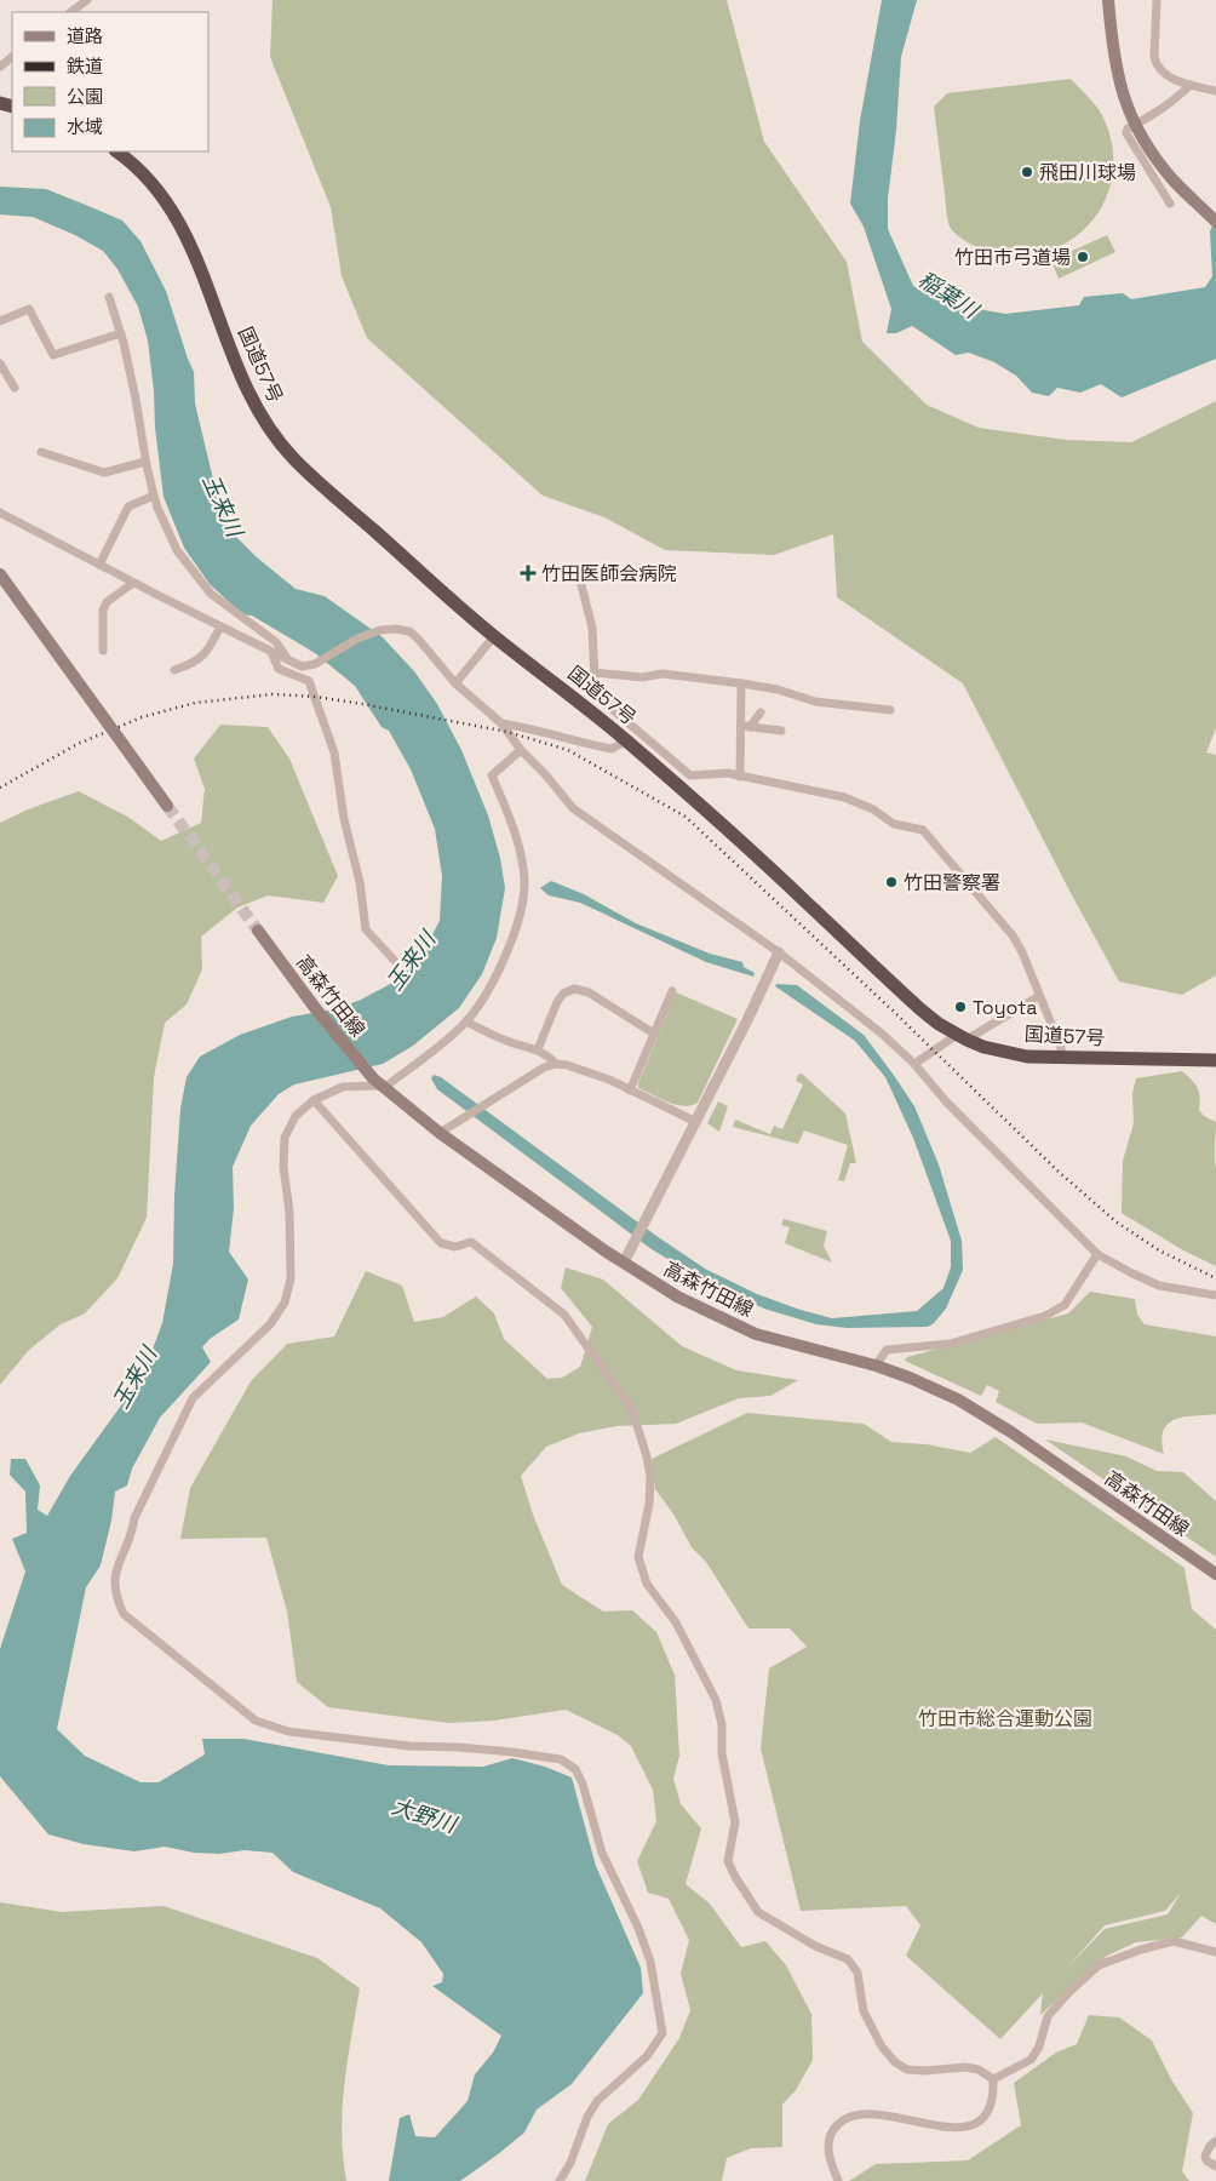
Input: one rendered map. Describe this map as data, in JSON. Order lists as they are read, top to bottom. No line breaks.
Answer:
{"streets":{"highway":["国道57号"],"main road":["高森竹田線"]},"water":["稲葉川","玉来川","大野川"],"parks":["竹田市総合運動公園"],"places":{"other":["飛田川球場","竹田市弓道場","竹田警察署","Toyota"],"health":["竹田医師会病院"]},"legend":["道路","鉄道","公園","水域"]}
